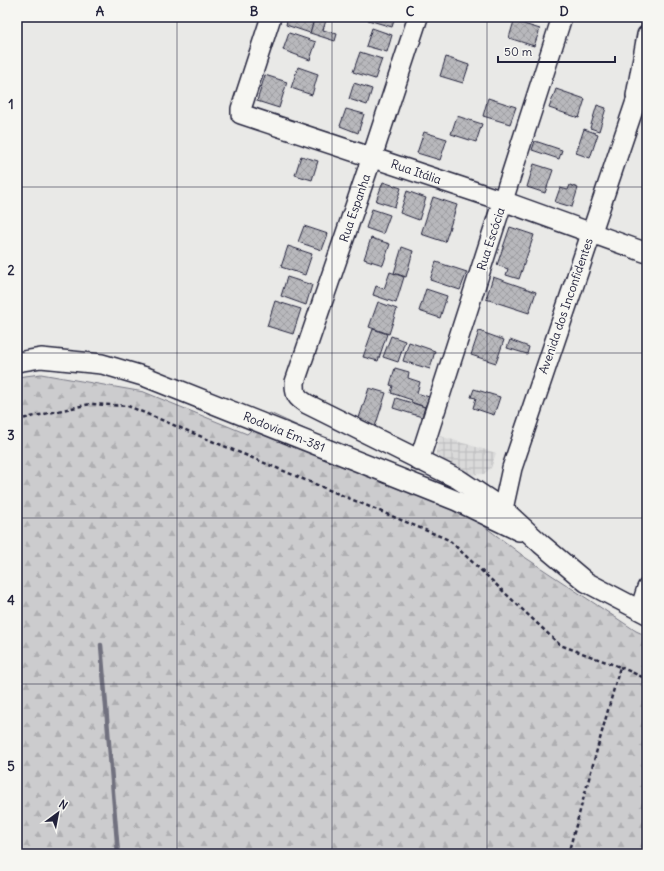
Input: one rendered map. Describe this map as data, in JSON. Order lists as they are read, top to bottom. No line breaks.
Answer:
{"streets":{"street":["Rua Itália","Rua Espanha","Rua Escócia","Avenida dos Inconfidentes","Rodovia Em-381"]},"crossings":[["Rua Itália","Rua Espanha"],["Rua Itália","Rua Escócia"],["Rua Itália","Avenida dos Inconfidentes"],["Rua Espanha","Rodovia Em-381"],["Rua Escócia","Rodovia Em-381"],["Avenida dos Inconfidentes","Rodovia Em-381"]],"scale_bar":"50 m","north":"top right","grid":{"columns":["A","B","C","D"],"rows":["1","2","3","4","5"]}}
